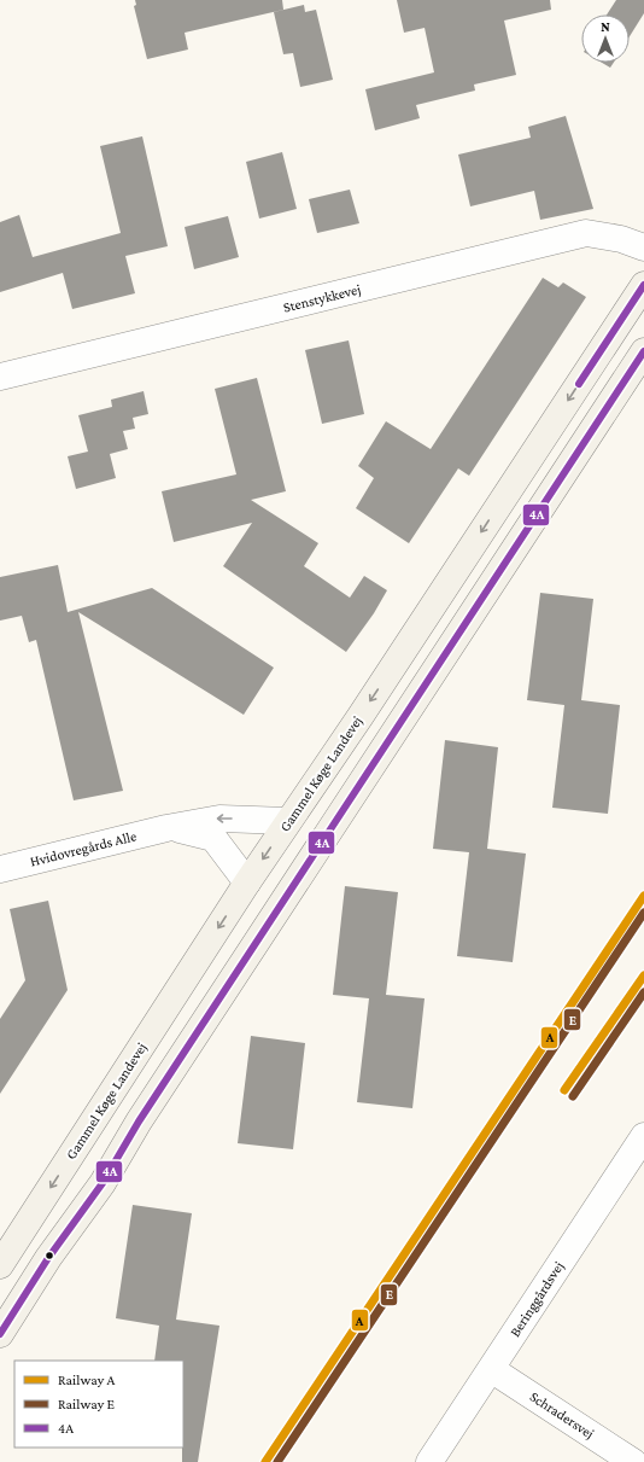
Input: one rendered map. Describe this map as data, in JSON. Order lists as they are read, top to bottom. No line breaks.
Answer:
{"streets":{"main road":["Gammel Køge Landevej"],"street":["Stenstykkevej","Hvidovregårds Alle","Beringgårdsvej","Schradersvej"]},"crossings":[["Gammel Køge Landevej","Hvidovregårds Alle"],["Beringgårdsvej","Schradersvej"]],"lines":["transit line 4A","rail line A","rail line E"],"legend":["Railway A","Railway E","4A"],"north":"top"}
